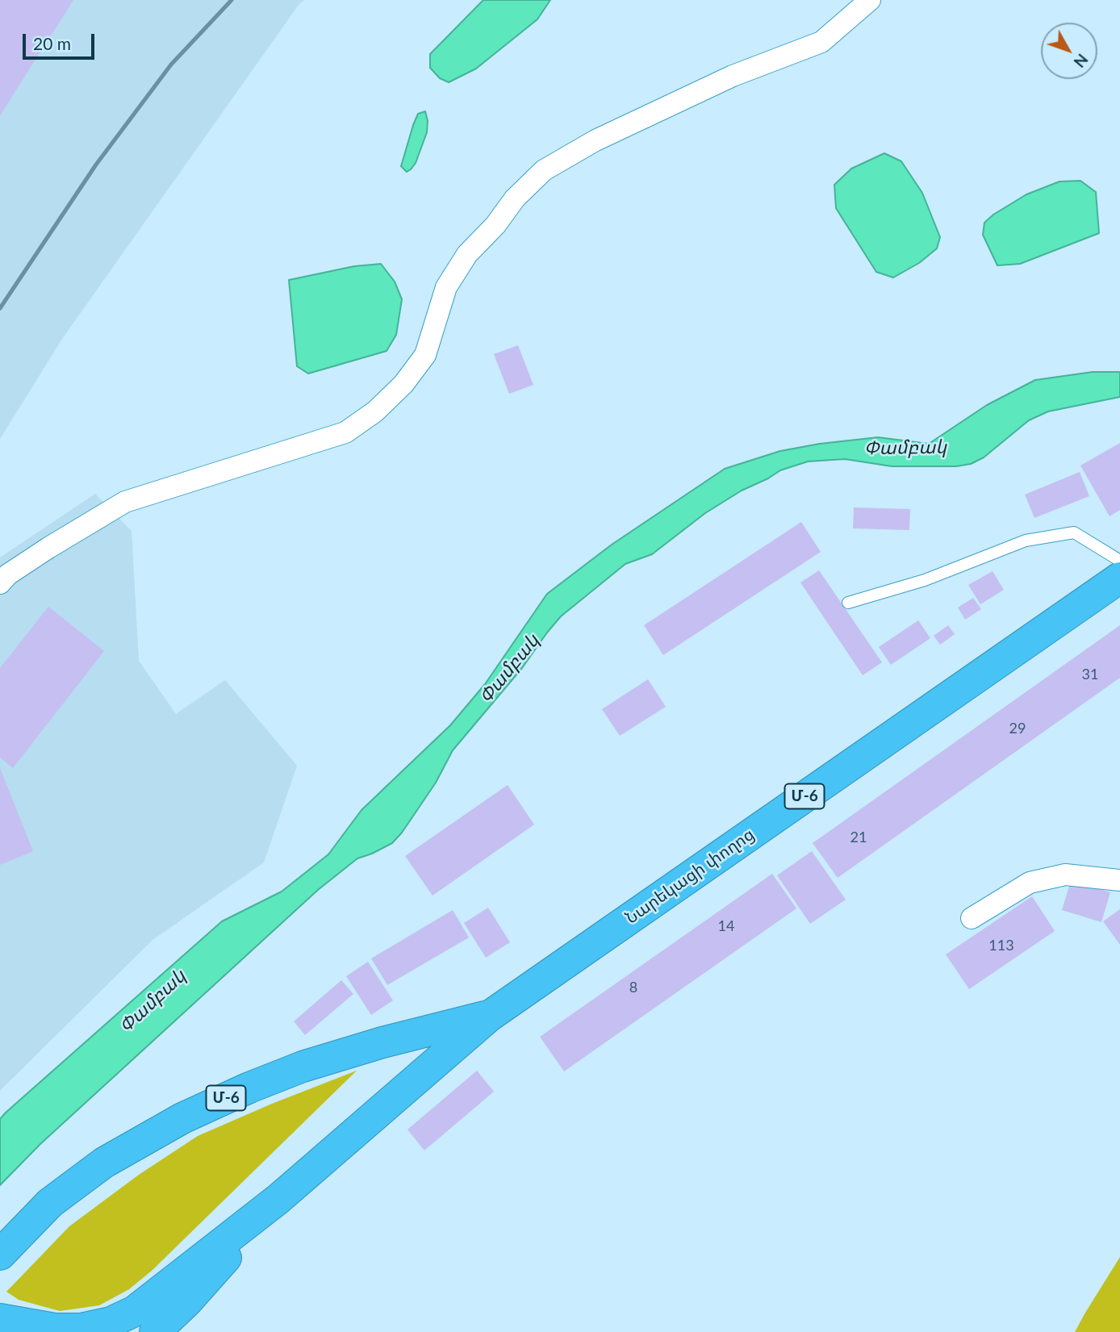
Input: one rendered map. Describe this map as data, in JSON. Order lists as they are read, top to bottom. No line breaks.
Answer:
{"streets":{"highway":["Մ-6","Նարեկացի փողոց"]},"crossings":[["Մ-6","Նարեկացի փողոց"]],"water":["Փամբակ"],"house_numbers":["31","29","21","14","113","8"],"scale_bar":"20 m","north":"bottom right"}
